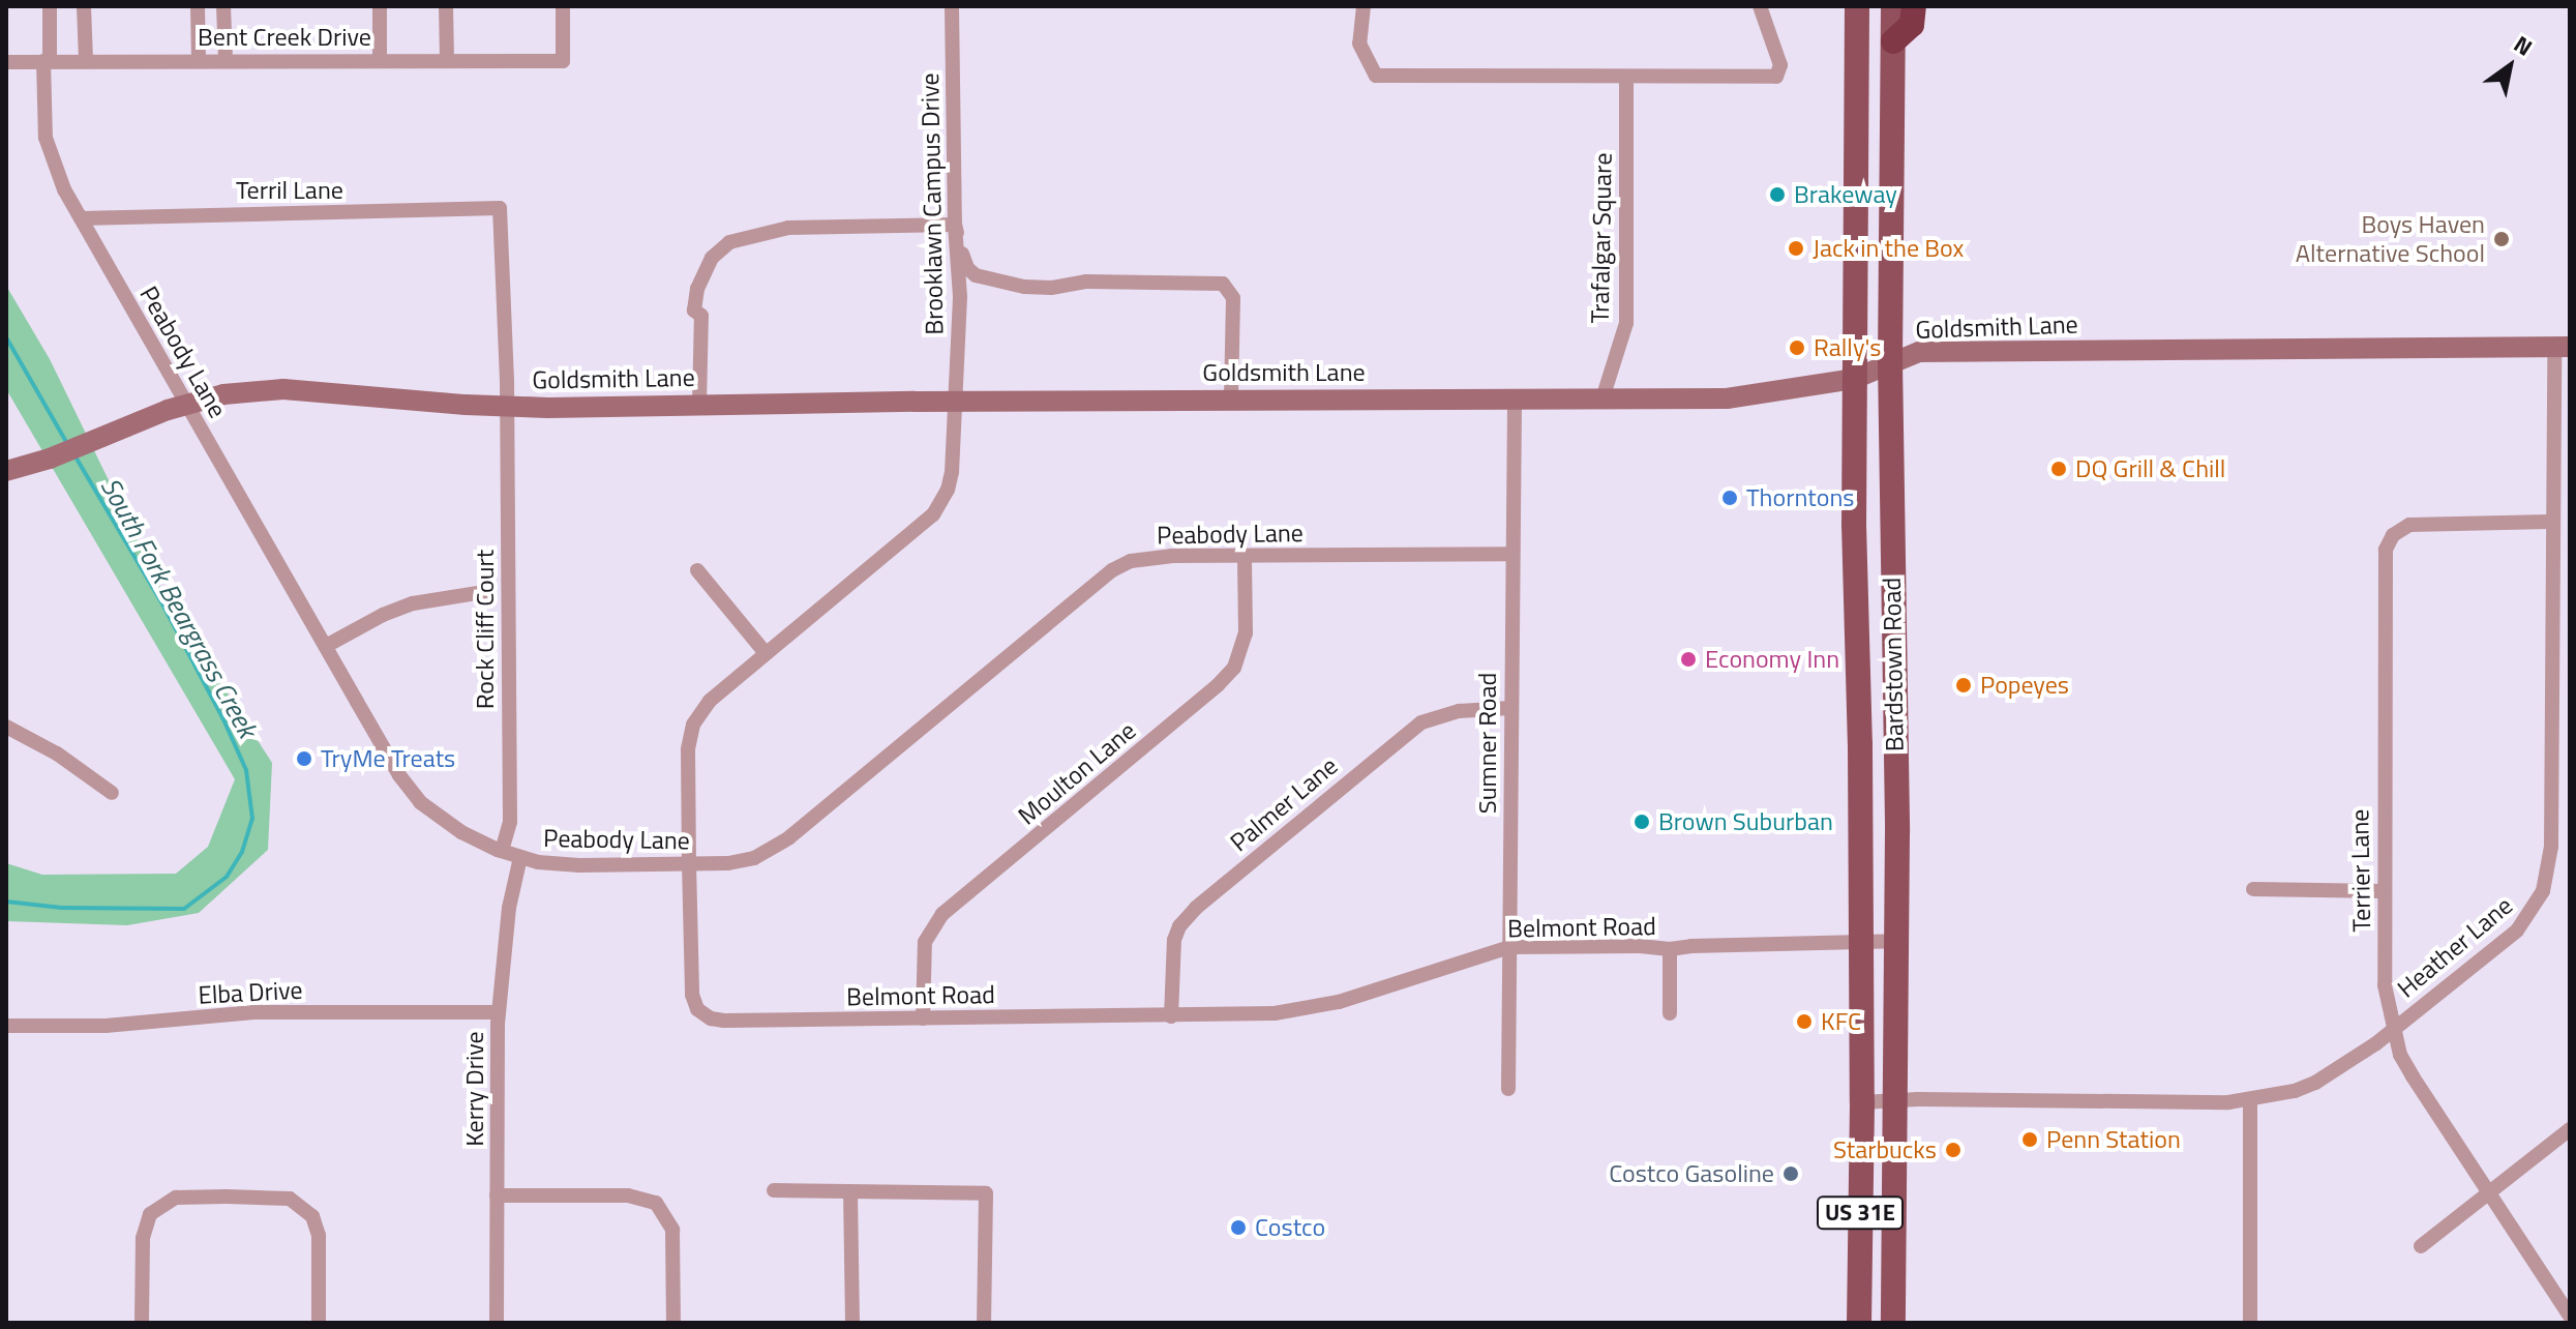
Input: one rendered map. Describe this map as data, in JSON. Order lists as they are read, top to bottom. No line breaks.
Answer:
{"streets":{"main road":["Bardstown Road","US 31E"],"street":["Bent Creek Drive","Terril Lane","Brooklawn Campus Drive","Trafalgar Square","Goldsmith Lane","Peabody Lane","Rock Cliff Court","Sumner Road","Moulton Lane","Palmer Lane","Terrier Lane","Belmont Road","Heather Lane","Elba Drive","Kerry Drive"]},"crossings":[["Bent Creek Drive","Peabody Lane"],["Terril Lane","Peabody Lane"],["Terril Lane","Rock Cliff Court"],["Brooklawn Campus Drive","Goldsmith Lane"],["Brooklawn Campus Drive","Belmont Road"],["Trafalgar Square","Goldsmith Lane"],["Goldsmith Lane","Peabody Lane"],["Goldsmith Lane","Rock Cliff Court"],["Goldsmith Lane","Bardstown Road"],["Goldsmith Lane","Sumner Road"],["Goldsmith Lane","Belmont Road"],["Goldsmith Lane","Heather Lane"],["Peabody Lane","Rock Cliff Court"],["Peabody Lane","Sumner Road"],["Peabody Lane","Moulton Lane"],["Peabody Lane","Belmont Road"],["Peabody Lane","Kerry Drive"],["Bardstown Road","Belmont Road"],["Bardstown Road","Heather Lane"],["Sumner Road","Palmer Lane"],["Sumner Road","Belmont Road"],["Moulton Lane","Belmont Road"],["Palmer Lane","Belmont Road"],["Terrier Lane","Heather Lane"],["Elba Drive","Kerry Drive"]],"water":["South Fork Beargrass Creek"],"places":["Brakeway","Boys Haven Alternative School","Jack in the Box","Rally's","DQ Grill & Chill","Thorntons","Economy Inn","Popeyes","TryMe Treats","Brown Suburban","KFC","Penn Station","Starbucks","Costco Gasoline","Costco"],"north":"top right"}
